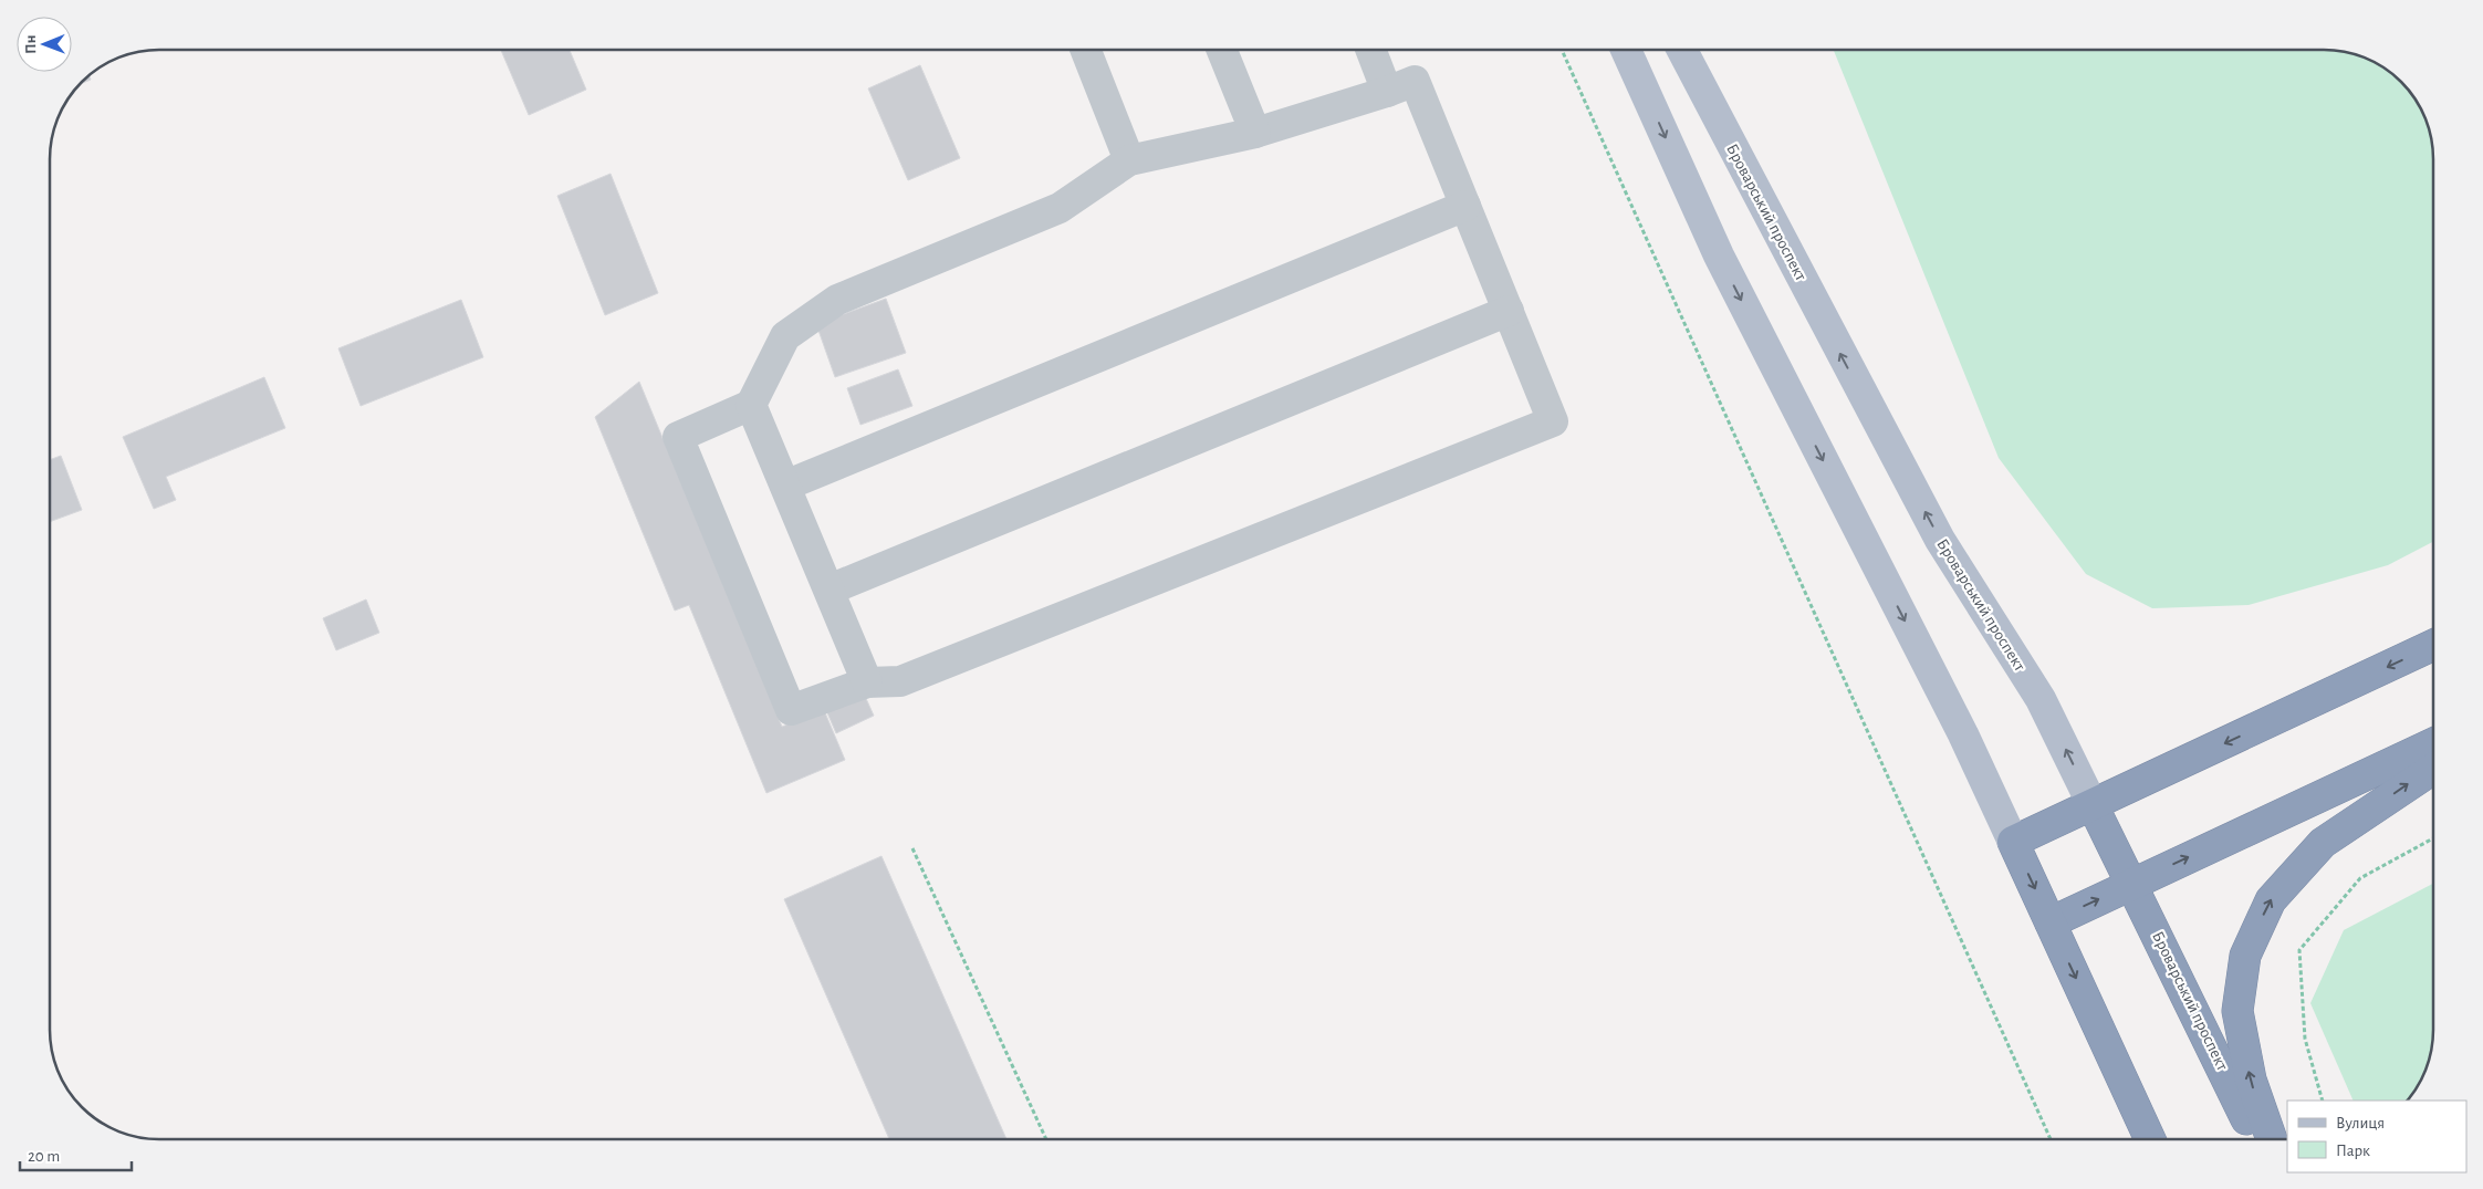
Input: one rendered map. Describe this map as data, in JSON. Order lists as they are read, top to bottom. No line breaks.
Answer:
{"streets":{"highway":["Броварський проспект"]},"legend":["Вулиця","Парк"],"scale_bar":"20 m","north":"left"}
